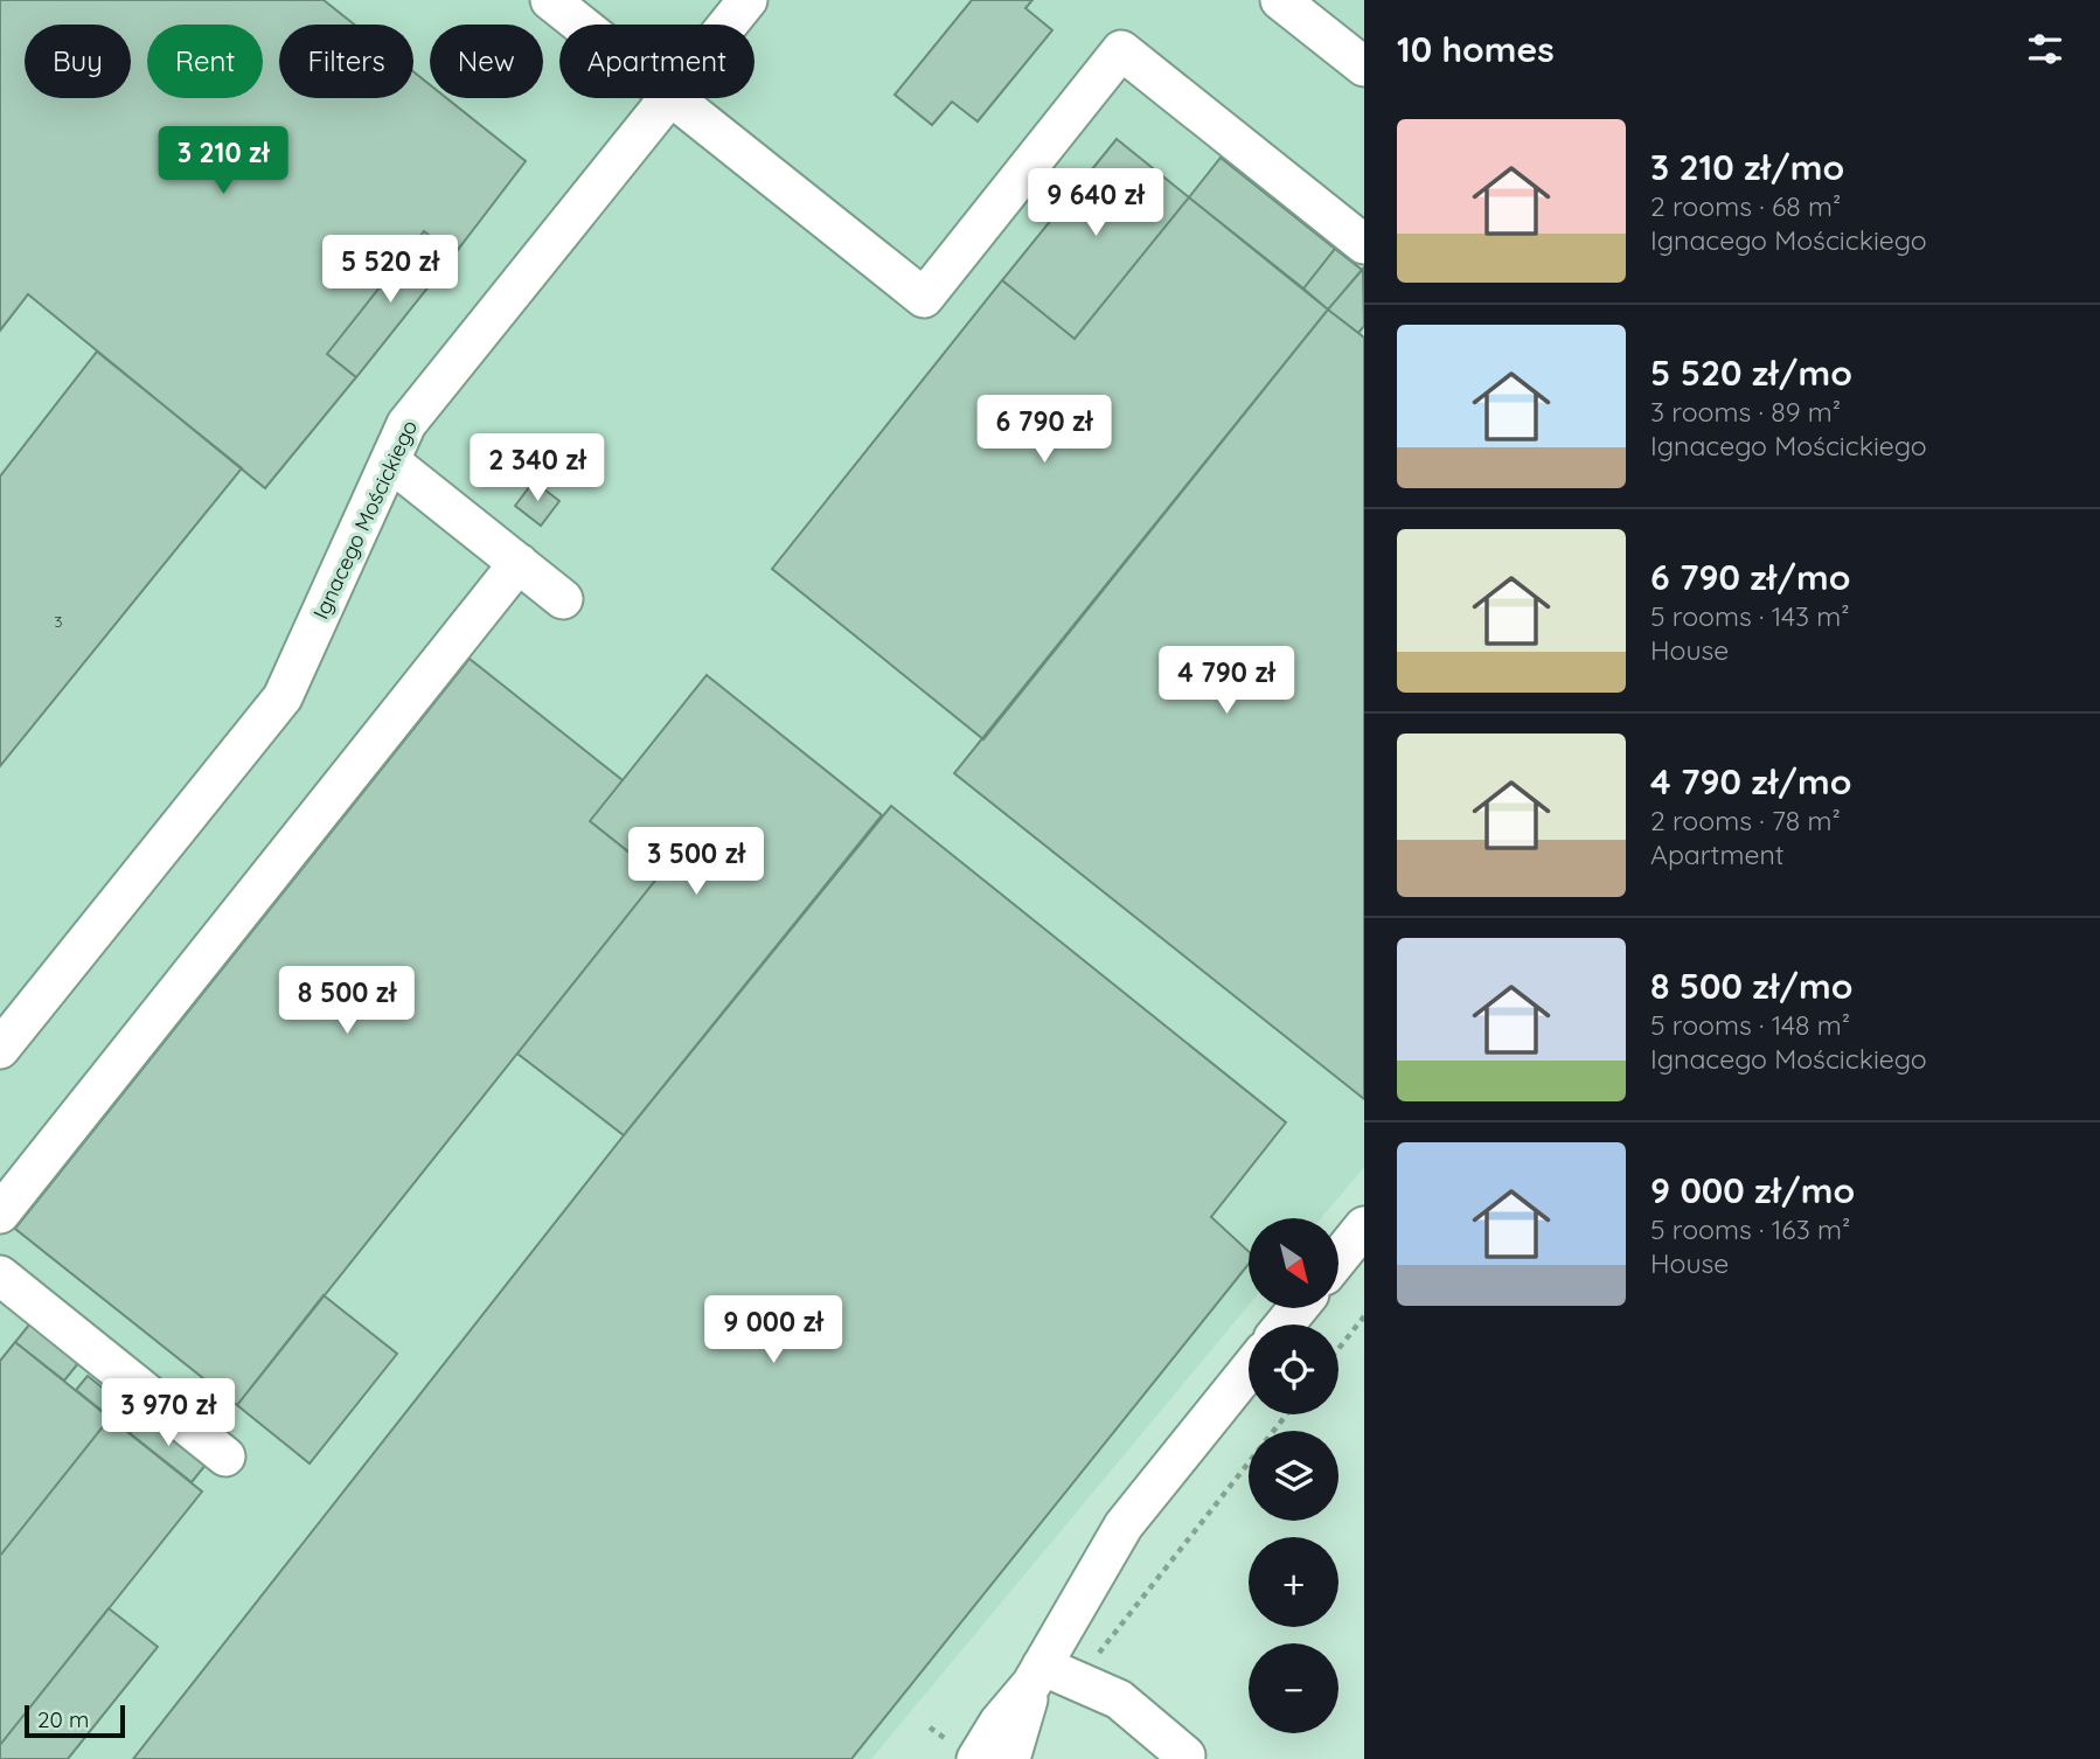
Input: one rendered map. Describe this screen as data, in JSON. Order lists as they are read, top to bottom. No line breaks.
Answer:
{"streets":{"street":["Ignacego Mościckiego"]},"house_numbers":["3"],"scale_bar":"20 m","north":"bottom right","page":{"heading":"10 homes","chip":["Buy","Rent","Filters","New","Apartment"],"list":[{"name":"3 210 zł/mo","note":"2 rooms · 68 m² · Ignacego Mościckiego"},{"name":"5 520 zł/mo","note":"3 rooms · 89 m² · Ignacego Mościckiego"},{"name":"6 790 zł/mo","note":"5 rooms · 143 m² · House"},{"name":"4 790 zł/mo","note":"2 rooms · 78 m² · Apartment"},{"name":"8 500 zł/mo","note":"5 rooms · 148 m² · Ignacego Mościckiego"},{"name":"9 000 zł/mo","note":"5 rooms · 163 m² · House"}],"price":["3 210 zł","9 640 zł","5 520 zł","6 790 zł","2 340 zł","4 790 zł","3 500 zł","8 500 zł","9 000 zł","3 970 zł"],"map_buttons":["+","−"],"scale":"20 m"}}
